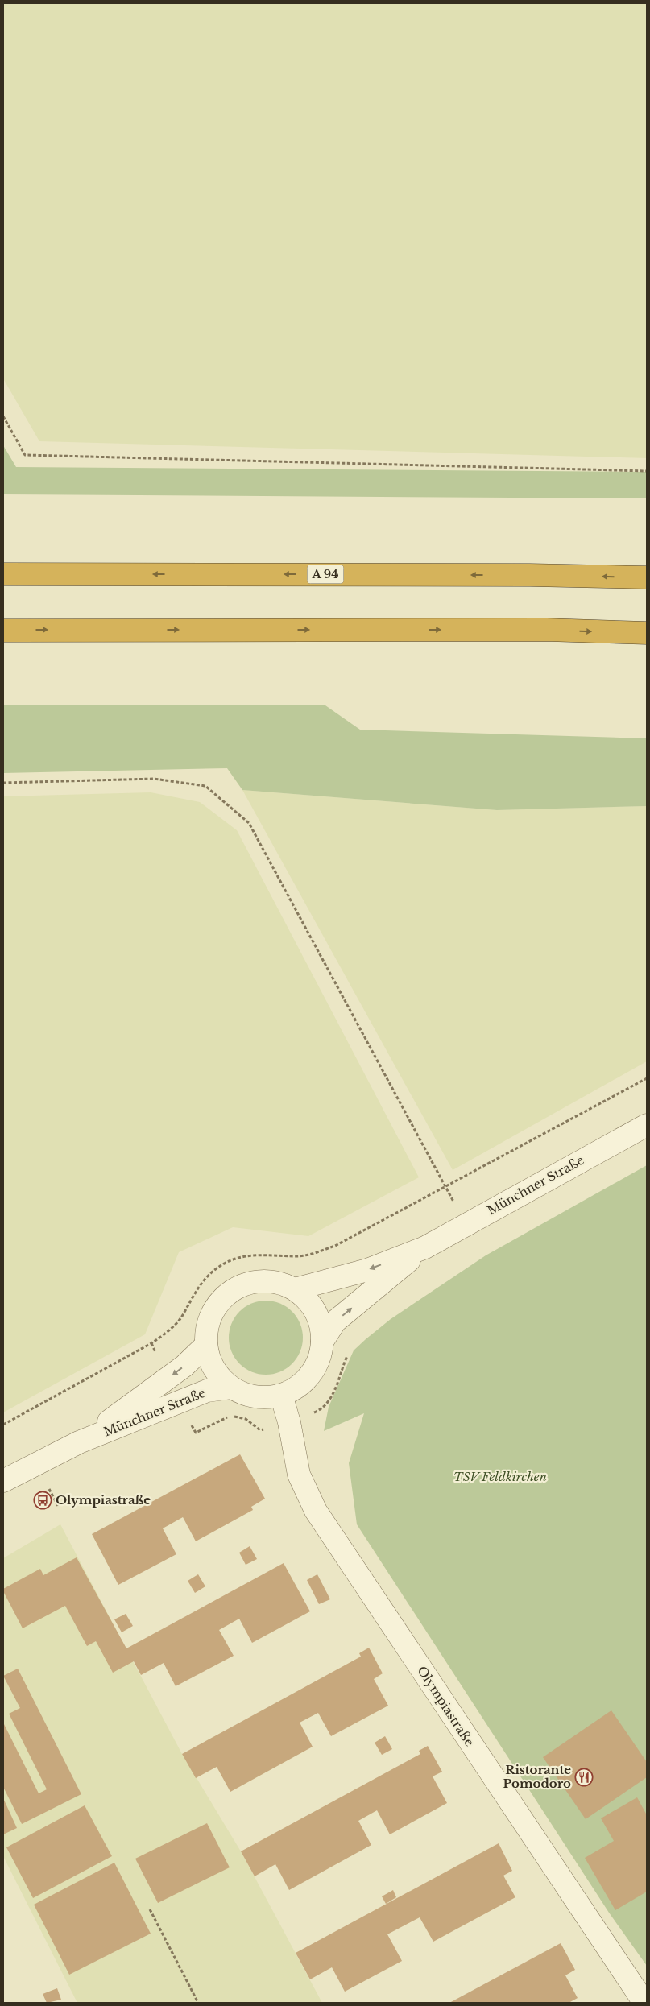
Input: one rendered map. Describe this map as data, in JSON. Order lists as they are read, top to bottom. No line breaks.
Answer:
{"streets":{"highway":["A 94"],"street":["Münchner Straße","Olympiastraße"]},"crossings":[["Münchner Straße","Olympiastraße"]],"parks":["TSV Feldkirchen"],"places":{"bus stop":["Olympiastraße"],"restaurant":["Ristorante Pomodoro"]}}
